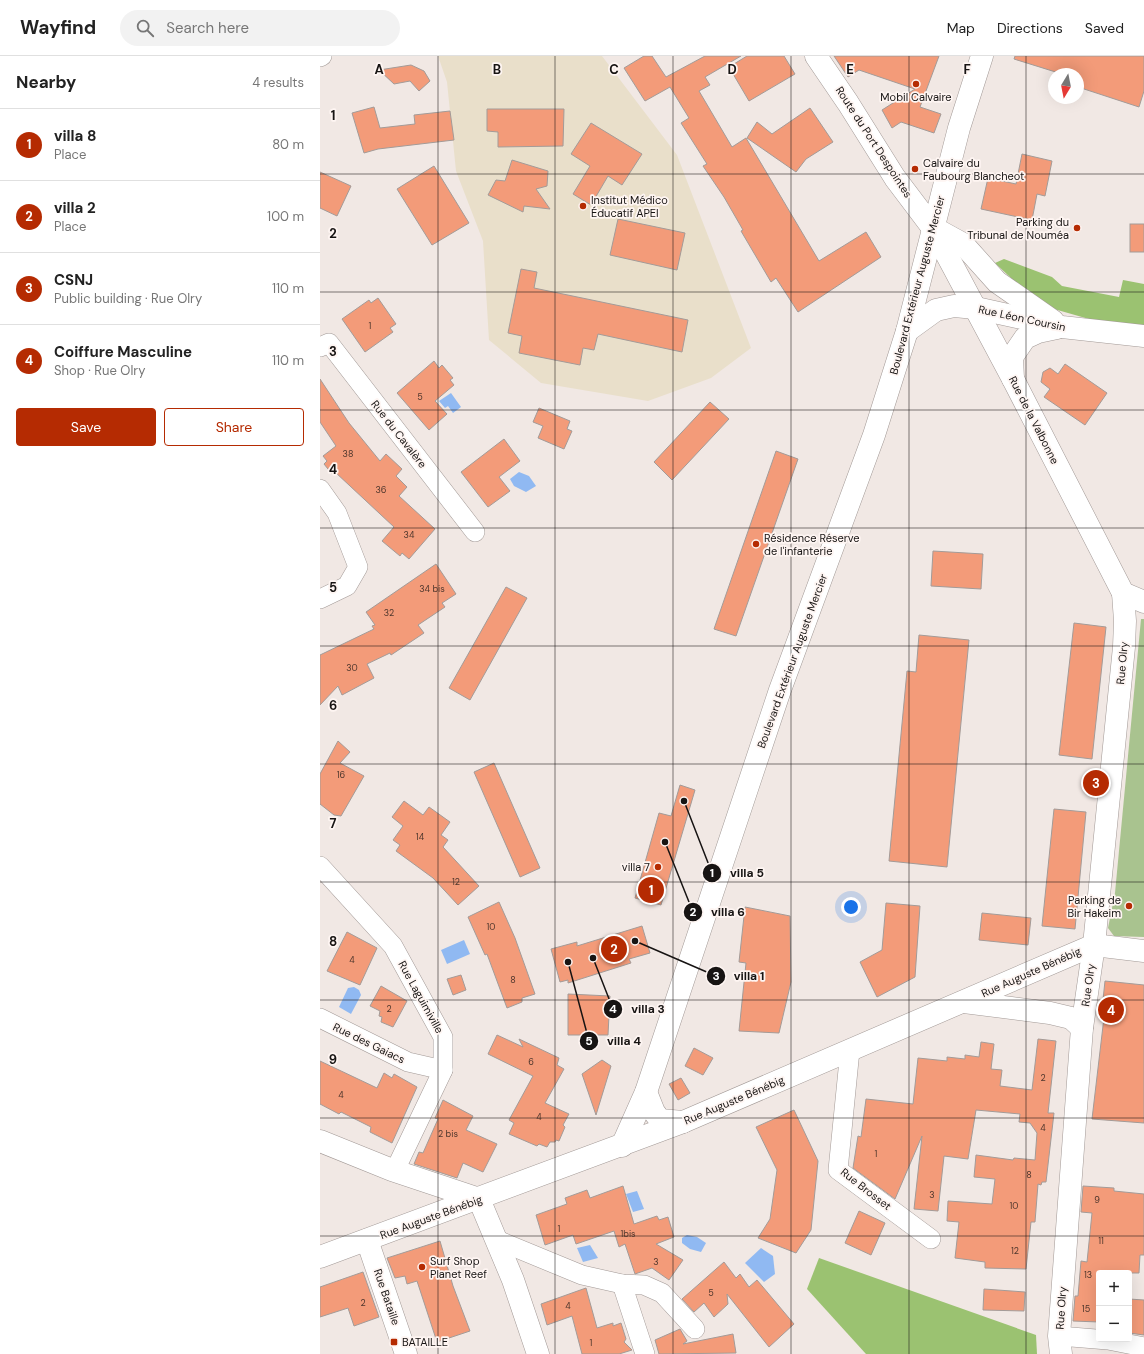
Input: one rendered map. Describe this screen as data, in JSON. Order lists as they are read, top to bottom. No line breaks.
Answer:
{"streets":{"main road":["Route du Port Despointes","Boulevard Extérieur Auguste Mercier","Rue Léon Coursin","Rue de la Valbonne","Rue Olry","Rue Auguste Bénébig","Rue Bataille"],"street":["Rue du Cavalère","Rue Laguimiville","Rue des Gaiacs","Rue Brosset"]},"crossings":[["Route du Port Despointes","Boulevard Extérieur Auguste Mercier"],["Route du Port Despointes","Rue de la Valbonne"],["Boulevard Extérieur Auguste Mercier","Rue Léon Coursin"],["Boulevard Extérieur Auguste Mercier","Rue de la Valbonne"],["Boulevard Extérieur Auguste Mercier","Rue Auguste Bénébig"],["Rue Léon Coursin","Rue de la Valbonne"],["Rue de la Valbonne","Rue Olry"],["Rue Olry","Rue Auguste Bénébig"],["Rue Auguste Bénébig","Rue Brosset"],["Rue Auguste Bénébig","Rue Bataille"],["Rue Laguimiville","Rue des Gaiacs"]],"places":{"other":["Mobil Calvaire","Calvaire du Faubourg Blancheot","Institut Médico Éducatif APEI","Parking du Tribunal de Nouméa","Résidence Réserve de l'infanterie","villa 5","villa 6","villa 7","Parking de Bir Hakeim","villa 1","villa 3","villa 4","Surf Shop Planet Reef"],"transit":["BATAILLE"]},"house_numbers":["1","5","38","36","34","34 bis","32","30","16","14","12","10","4","8","2","6","2","4","4","4","2 bis","1","8","3","9","10","1","1bis","11","12","3","13","5","2","4","15","1"],"north":"bottom","page":{"header":"Wayfind","search":"Search here","nav":["Map","Directions","Saved"],"heading":["Nearby","4 results"],"list":[{"mark":"1","name":"villa 8","note":"Place","value":"80 m"},{"mark":"2","name":"villa 2","note":"Place","value":"100 m"},{"mark":"3","name":"CSNJ","note":"Public building · Rue Olry","value":"110 m"},{"mark":"4","name":"Coiffure Masculine","note":"Shop · Rue Olry","value":"110 m"}],"buttons":["Save","Share"],"pins":["3","1","2","4"],"map_buttons":["+","−"]},"grid":{"columns":["A","B","C","D","E","F"],"rows":["1","2","3","4","5","6","7","8","9"]}}
